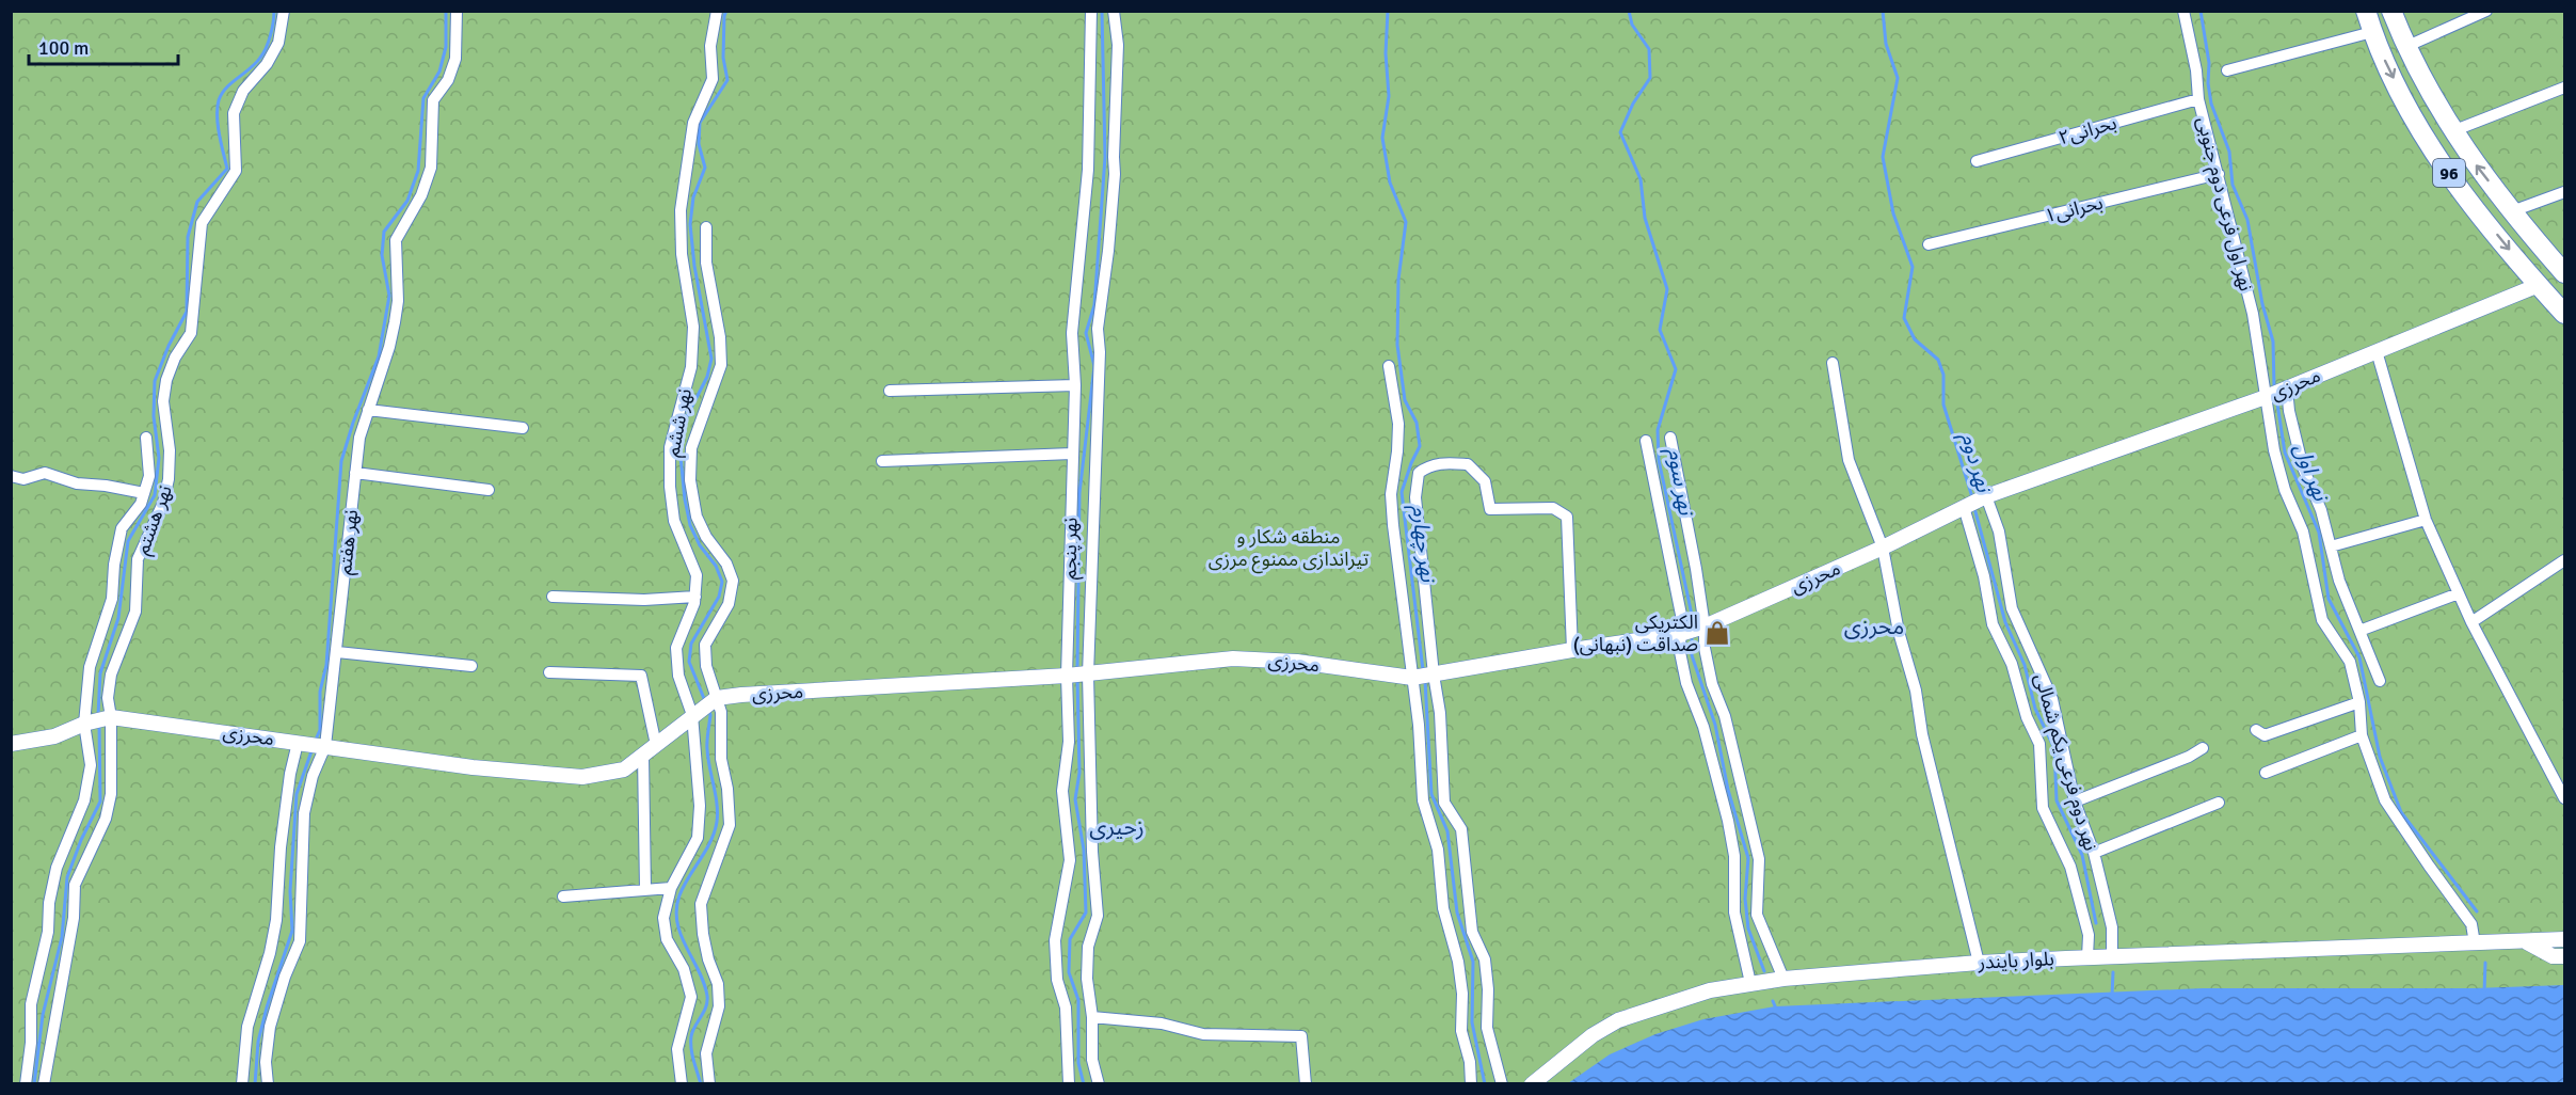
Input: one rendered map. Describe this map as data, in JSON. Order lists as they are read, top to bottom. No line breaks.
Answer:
{"streets":{"main road":["96"],"street":["بحرانی۲","نهر اول فرعی دوم جنوبی","بحرانی۱","محرزی","نهر ششم","نهر هشتم","نهر هفتم","نهر پنجم","نهر دوم فرعی یکم شمالی","بلوار بایندر"]},"crossings":[["بحرانی۲","نهر اول فرعی دوم جنوبی"],["96","محرزی"],["نهر اول فرعی دوم جنوبی","بحرانی۱"],["نهر اول فرعی دوم جنوبی","محرزی"],["محرزی","نهر ششم"],["محرزی","نهر هشتم"],["محرزی","نهر هفتم"],["محرزی","نهر پنجم"],["محرزی","نهر دوم فرعی یکم شمالی"],["نهر دوم فرعی یکم شمالی","بلوار بایندر"]],"districts":["محرزی","زحیری"],"water":["نهر دوم","نهر اول","نهر سوم","نهر چهارم"],"parks":["منطقه شکار و تیراندازی ممنوع مرزی"],"places":{"shop":["الکتریکی صداقت (نبهانی)"]},"scale_bar":"100 m"}
